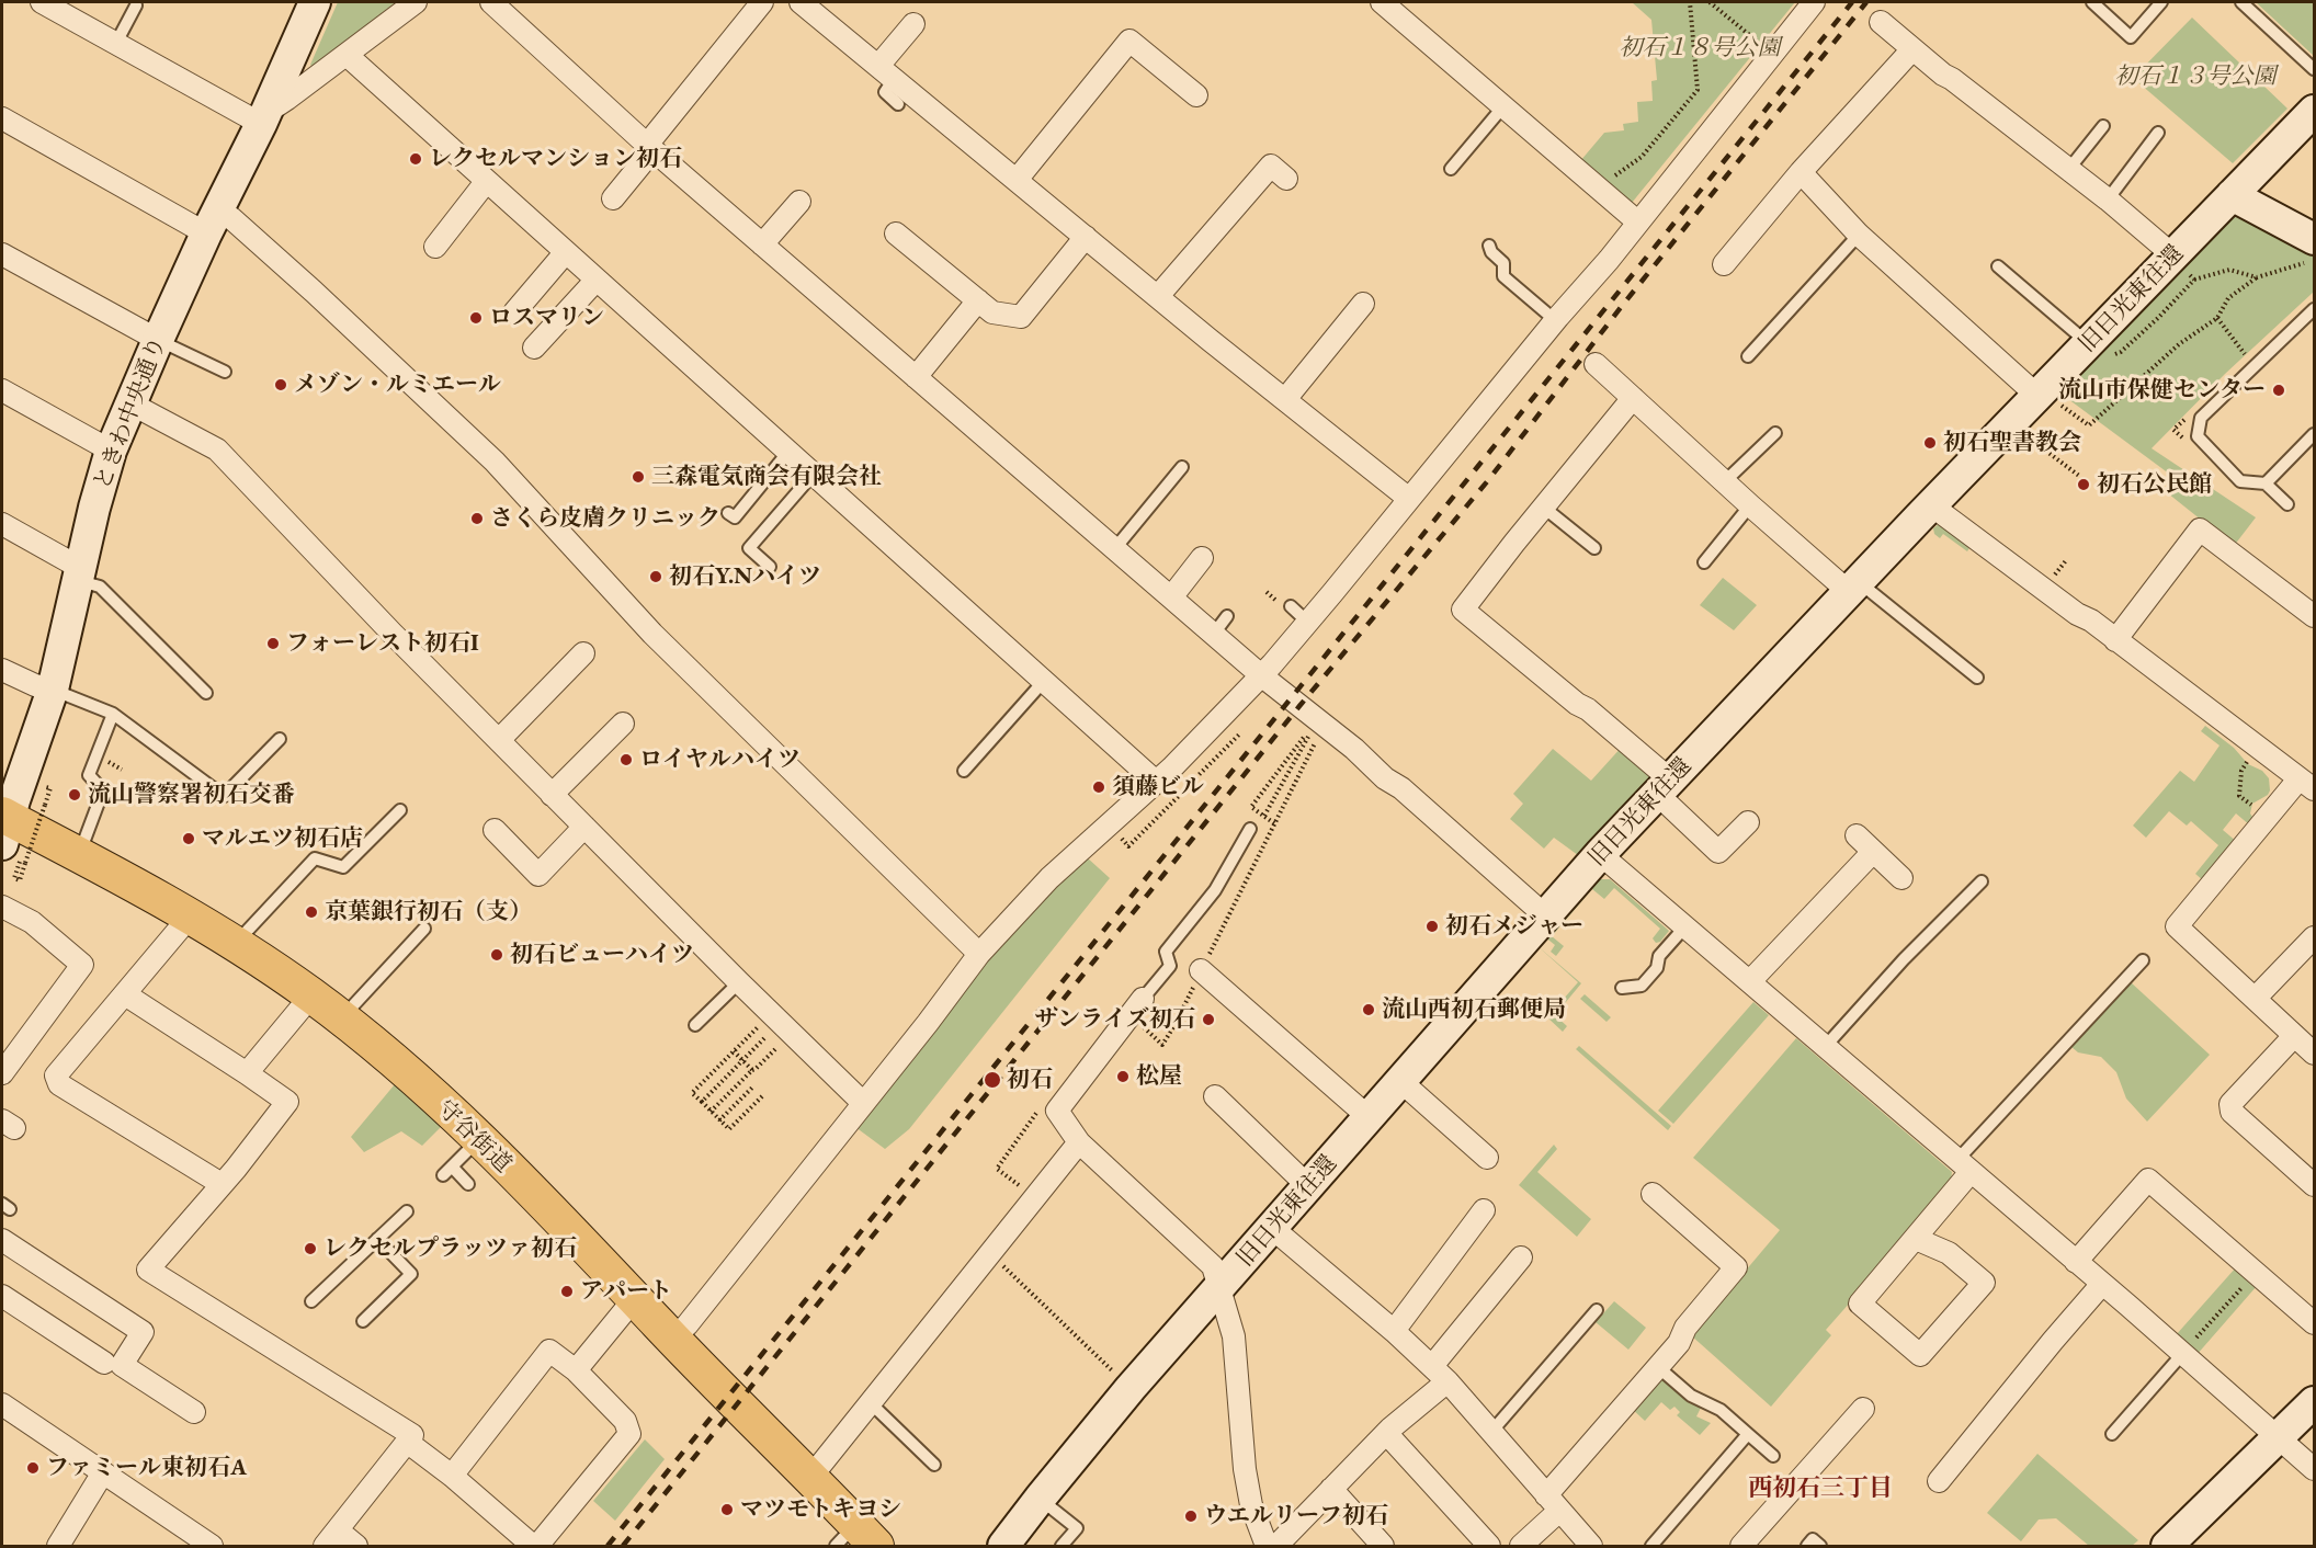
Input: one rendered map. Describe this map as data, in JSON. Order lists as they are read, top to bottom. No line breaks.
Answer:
{"streets":{"main road":["守谷街道"],"street":["旧日光東往還","ときわ中央通り"]},"crossings":[["ときわ中央通り","守谷街道"]],"districts":["西初石三丁目"],"parks":["初石１８号公園","初石１３号公園"],"places":["レクセルマンション初石","ロスマリン","メゾン・ルミエール","流山市保健センター","初石聖書教会","三森電気商会有限会社","初石公民館","さくら皮膚クリニック","初石Y.Nハイツ","フォーレスト初石Ⅰ","ロイヤルハイツ","須藤ビル","流山警察署初石交番","マルエツ初石店","京葉銀行初石（支）","初石メジャー","初石ビューハイツ","流山西初石郵便局","サンライズ初石","松屋","初石","レクセルプラッツァ初石","アパート","ファミール東初石A","マツモトキヨシ","ウエルリーフ初石"]}
